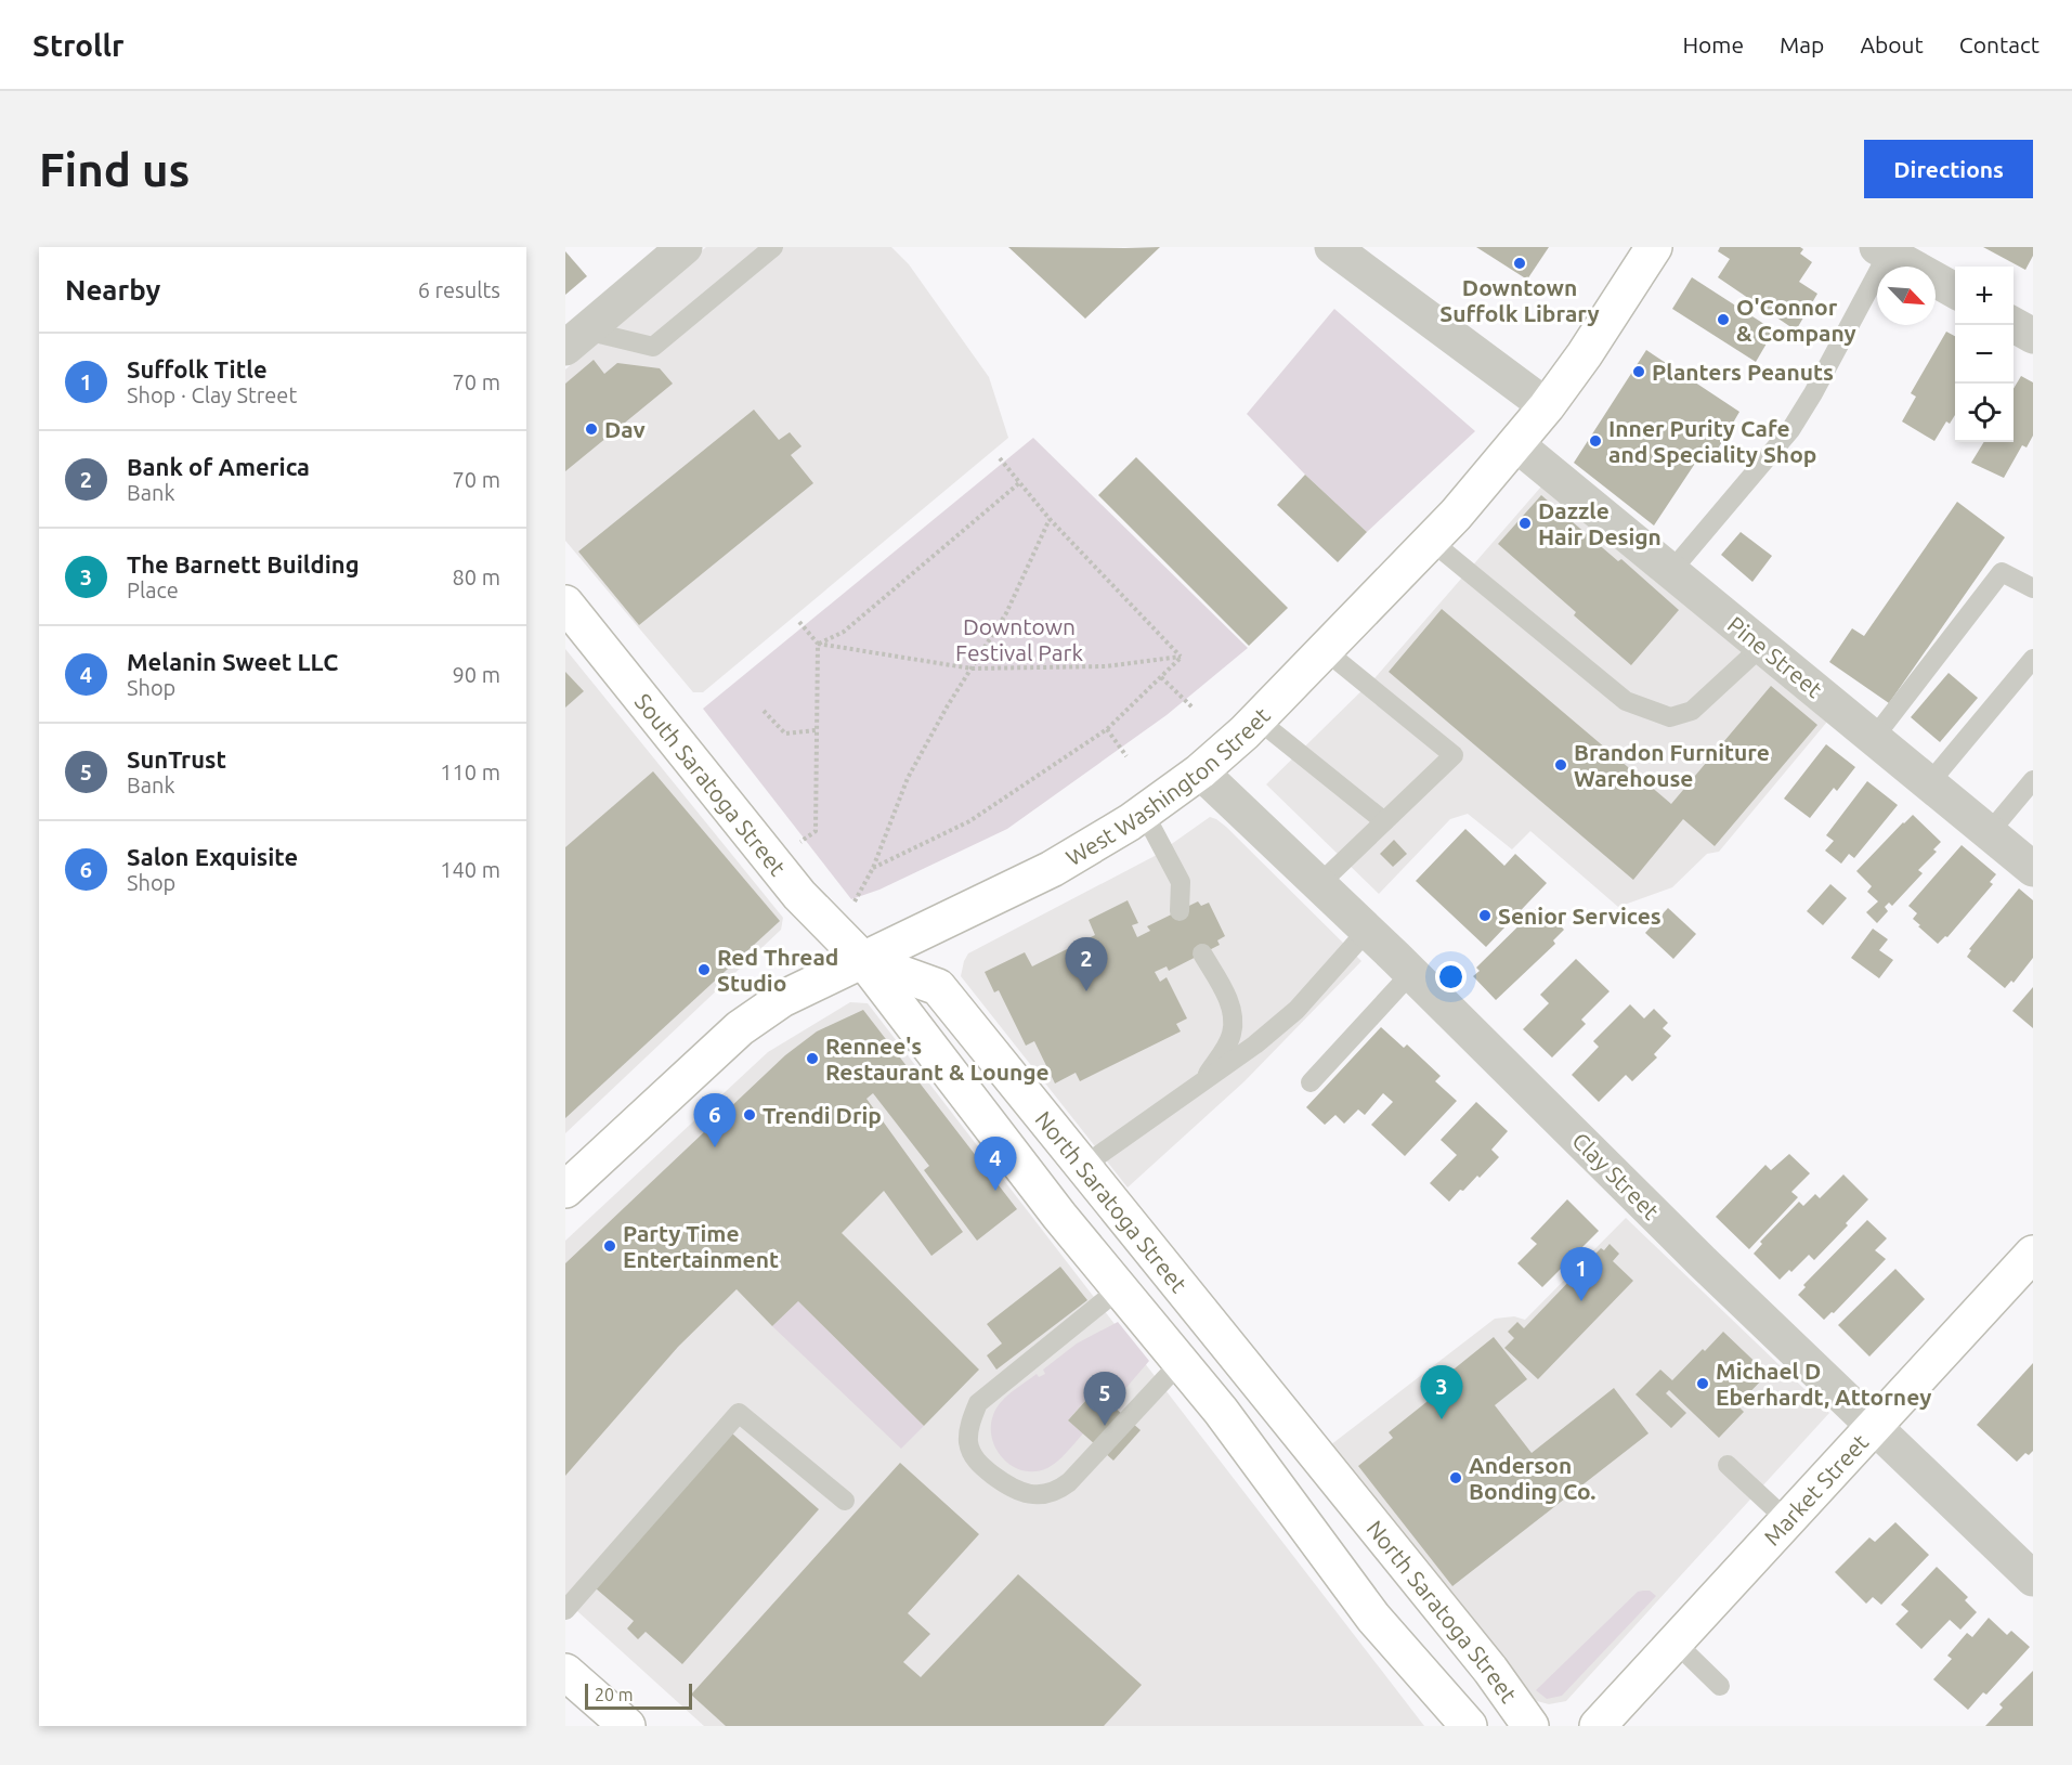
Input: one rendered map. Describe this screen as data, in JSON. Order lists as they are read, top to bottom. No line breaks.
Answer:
{"streets":{"street":["Pine Street","South Saratoga Street","West Washington Street","Clay Street","North Saratoga Street","Market Street"]},"crossings":[["Pine Street","West Washington Street"],["South Saratoga Street","West Washington Street"],["South Saratoga Street","North Saratoga Street"],["West Washington Street","Clay Street"],["West Washington Street","North Saratoga Street"],["Clay Street","Market Street"]],"parks":["Downtown Festival Park"],"places":["Downtown Suffolk Library","O'Connor & Company","Planters Peanuts","Dav","Inner Purity Cafe and Speciality Shop","Dazzle Hair Design","Brandon Furniture Warehouse","Senior Services","Red Thread Studio","Rennee's Restaurant & Lounge","Trendi Drip","Party Time Entertainment","Michael D Eberhardt, Attorney","Anderson Bonding Co."],"scale_bar":"20 m","north":"bottom right","page":{"header":"Strollr","nav":["Home","Map","About","Contact"],"buttons":"Directions","title":"Find us","heading":["Nearby","6 results"],"map_buttons":["+","−"],"list":[{"mark":"1","name":"Suffolk Title","note":"Shop · Clay Street","value":"70 m"},{"mark":"2","name":"Bank of America","note":"Bank","value":"70 m"},{"mark":"3","name":"The Barnett Building","note":"Place","value":"80 m"},{"mark":"4","name":"Melanin Sweet LLC","note":"Shop","value":"90 m"},{"mark":"5","name":"SunTrust","note":"Bank","value":"110 m"},{"mark":"6","name":"Salon Exquisite","note":"Shop","value":"140 m"}],"pins":["2","6","4","1","3","5"],"scale":"20 m"}}
